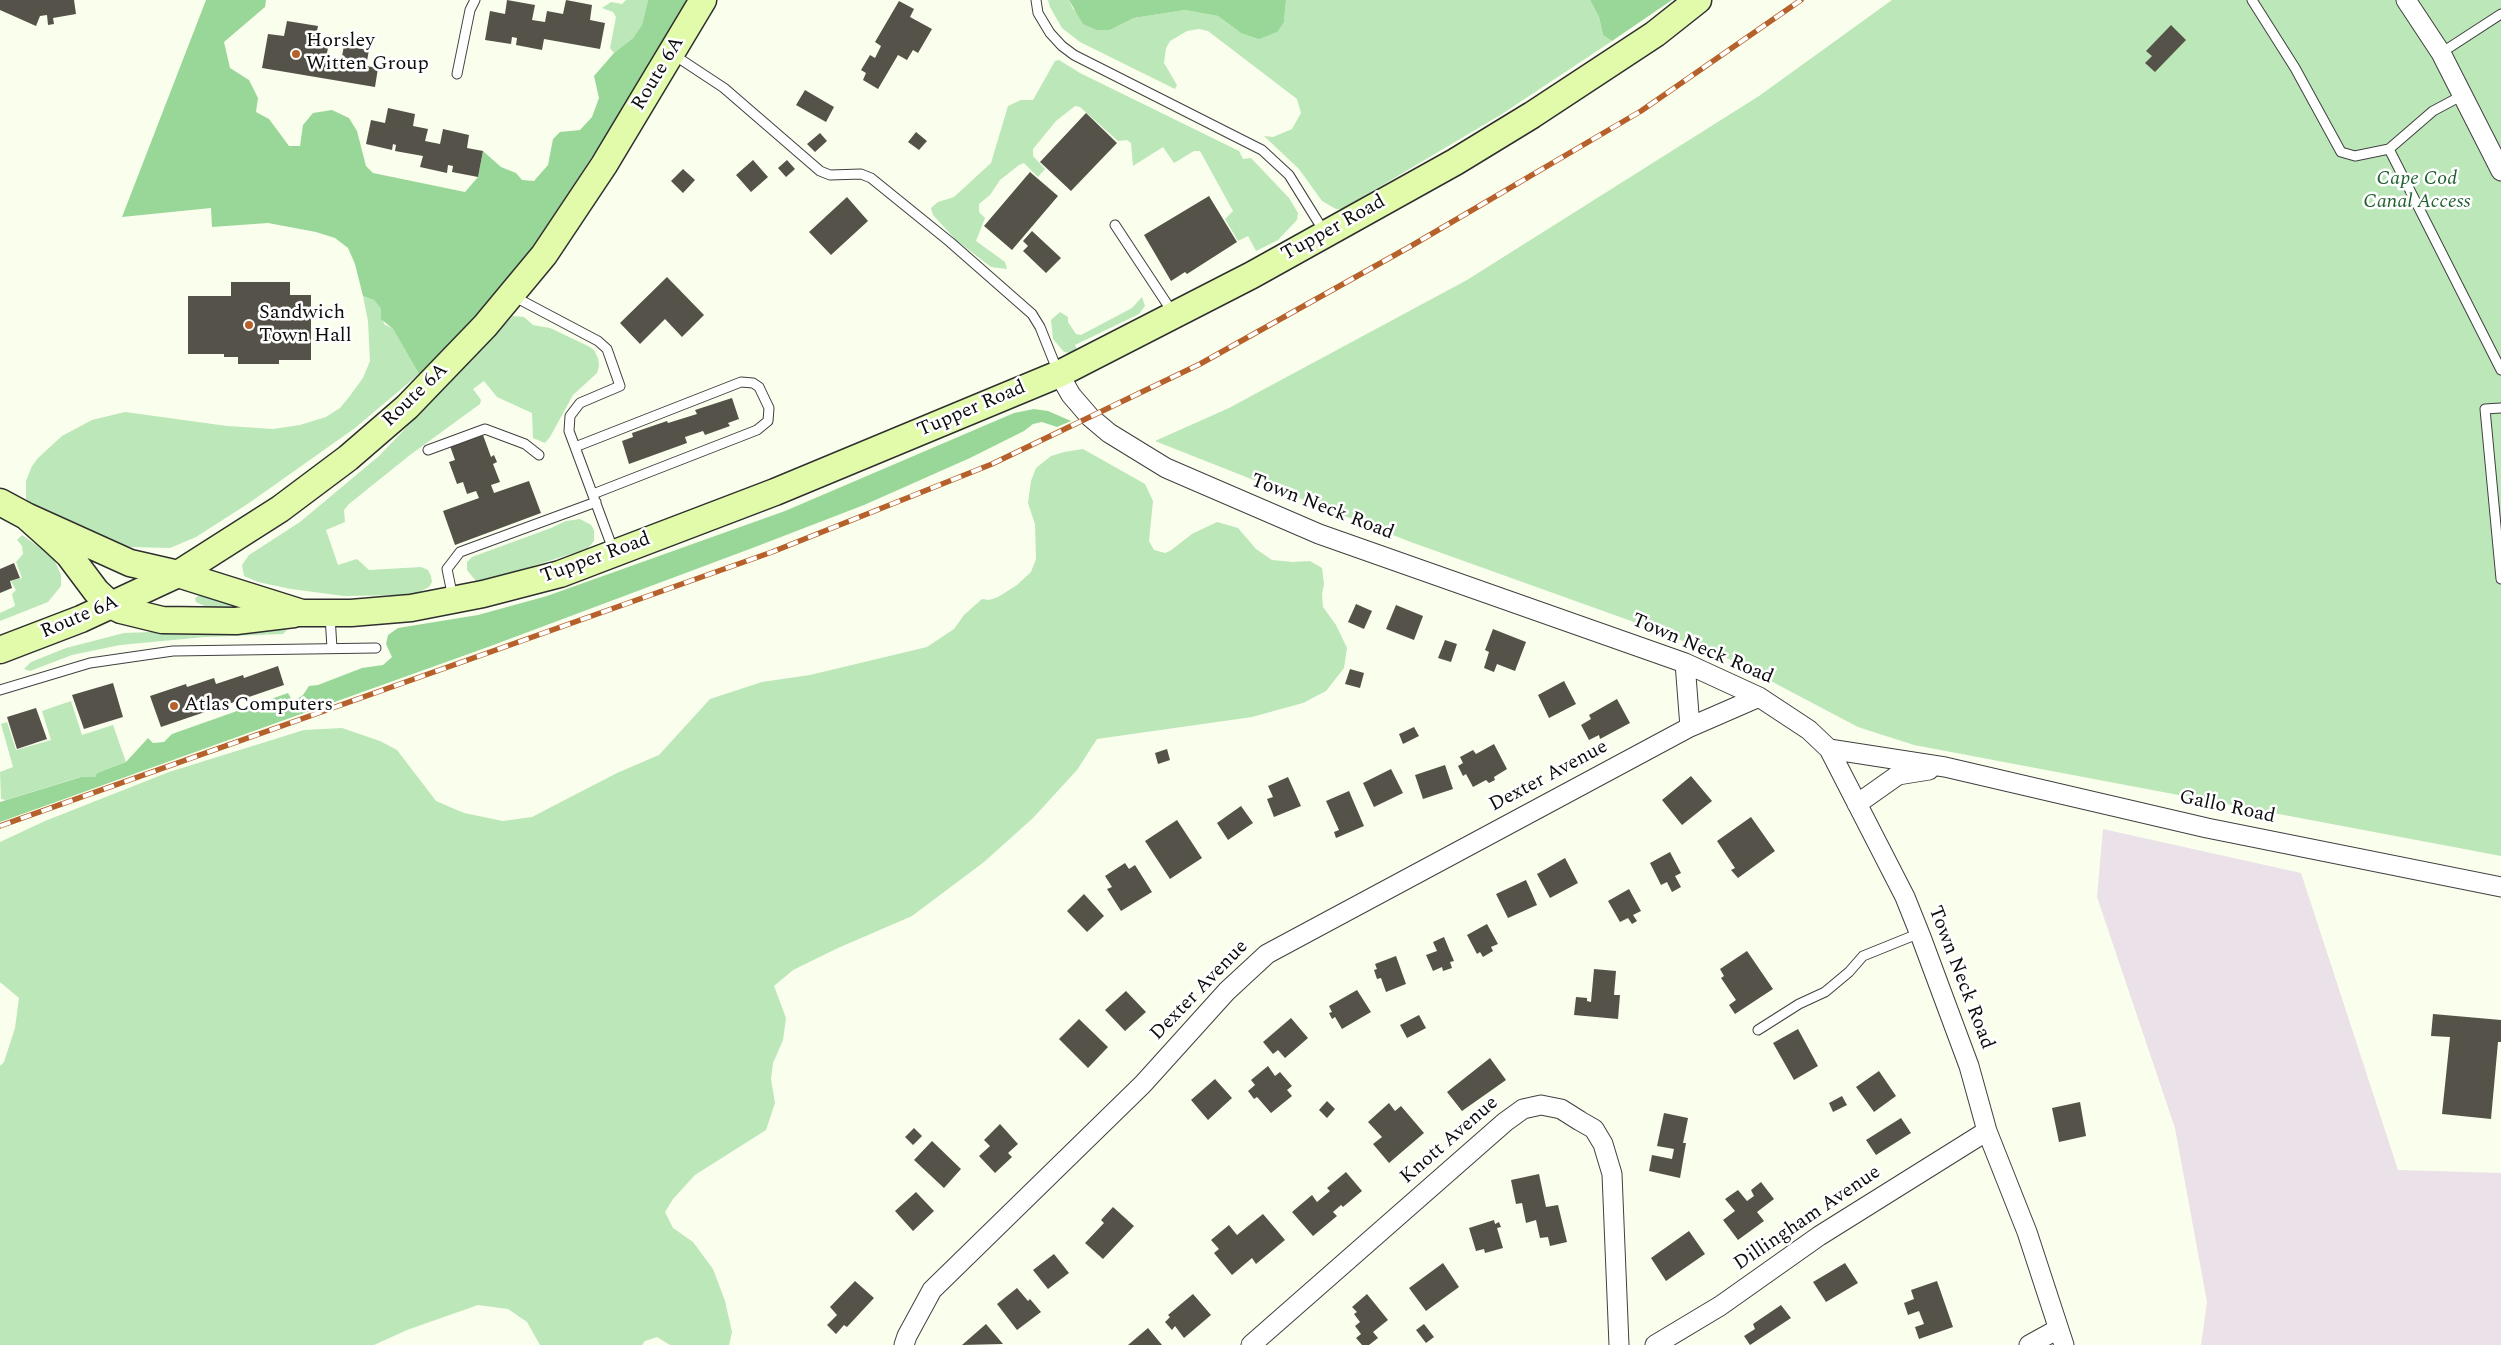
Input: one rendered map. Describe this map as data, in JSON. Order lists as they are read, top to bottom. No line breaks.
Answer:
{"streets":{"main road":["Route 6A","Tupper Road"],"street":["Town Neck Road","Dexter Avenue","Gallo Road","Knott Avenue","Dillingham Avenue"]},"crossings":[["Route 6A","Tupper Road"],["Tupper Road","Town Neck Road"],["Town Neck Road","Dexter Avenue"],["Town Neck Road","Gallo Road"],["Town Neck Road","Dillingham Avenue"]],"parks":["Cape Cod Canal Access"],"places":["Horsley Witten Group","Sandwich Town Hall","Atlas Computers"]}
